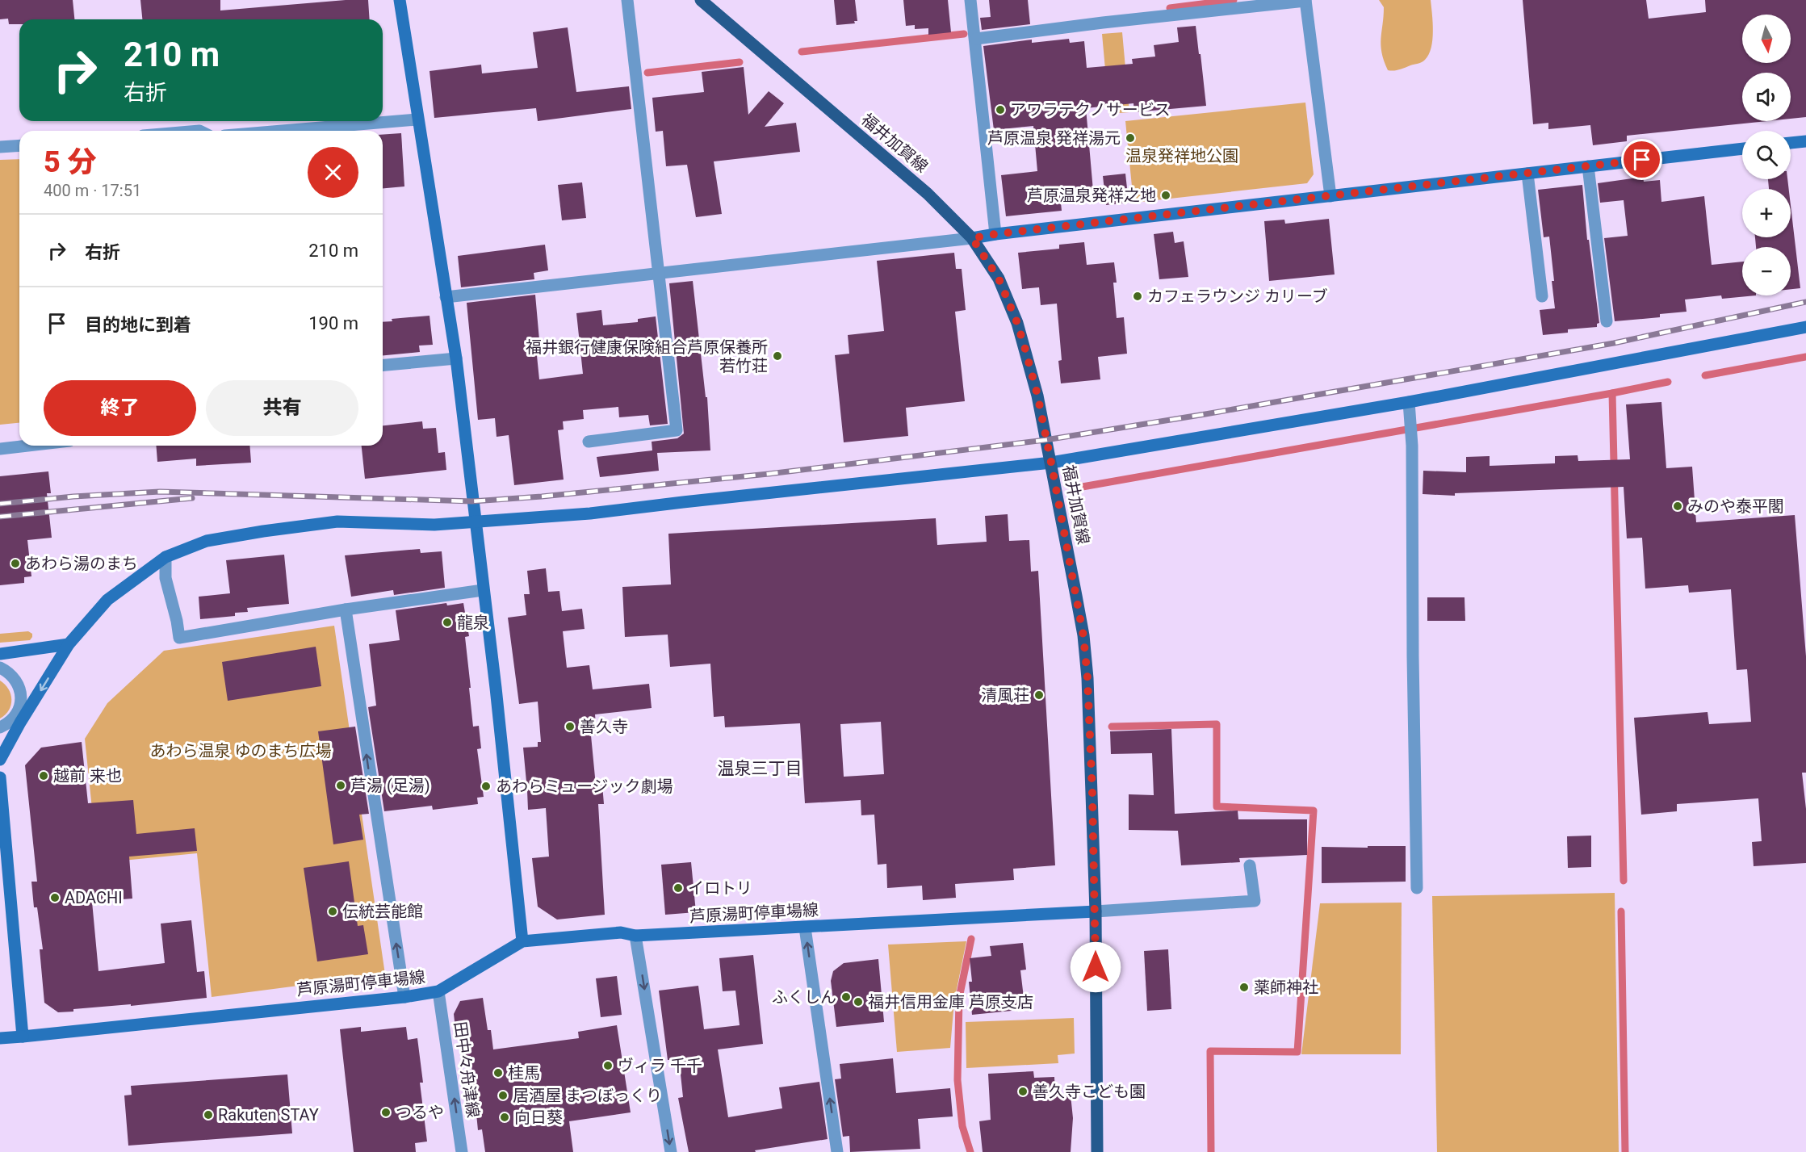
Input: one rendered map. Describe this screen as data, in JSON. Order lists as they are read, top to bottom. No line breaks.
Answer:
{"streets":{"main road":["福井加賀線"],"street":["芦原湯町停車場線","田中々舟津線"]},"crossings":[["福井加賀線","芦原湯町停車場線"],["芦原湯町停車場線","田中々舟津線"]],"one_way":["田中々舟津線"],"districts":["温泉三丁目"],"parks":["温泉発祥地公園","あわら温泉 ゆのまち広場"],"places":["アワラテクノサービス","芦原温泉 発祥湯元","芦原温泉発祥之地","カフェラウンジ カリーブ","福井銀行健康保険組合芦原保養所 若竹荘","みのや泰平閣","あわら湯のまち","龍泉","清風荘","善久寺","越前 来也","芦湯 (足湯)","あわらミュージック劇場","イロトリ","ADACHI","伝統芸能館","薬師神社","ふくしん","福井信用金庫 芦原支店","ヴィラ 千千","桂馬","善久寺こども園","居酒屋 まつぼっくり","つるや","Rakuten STAY","向日葵"],"north":"bottom","page":{"map_buttons":["+","−"],"turn":["210 m","右折"],"heading":["5 分","400 m · 17:51"],"list":[{"name":"右折","value":"210 m"},{"name":"目的地に到着","value":"190 m"}],"buttons":["終了","共有"]}}
